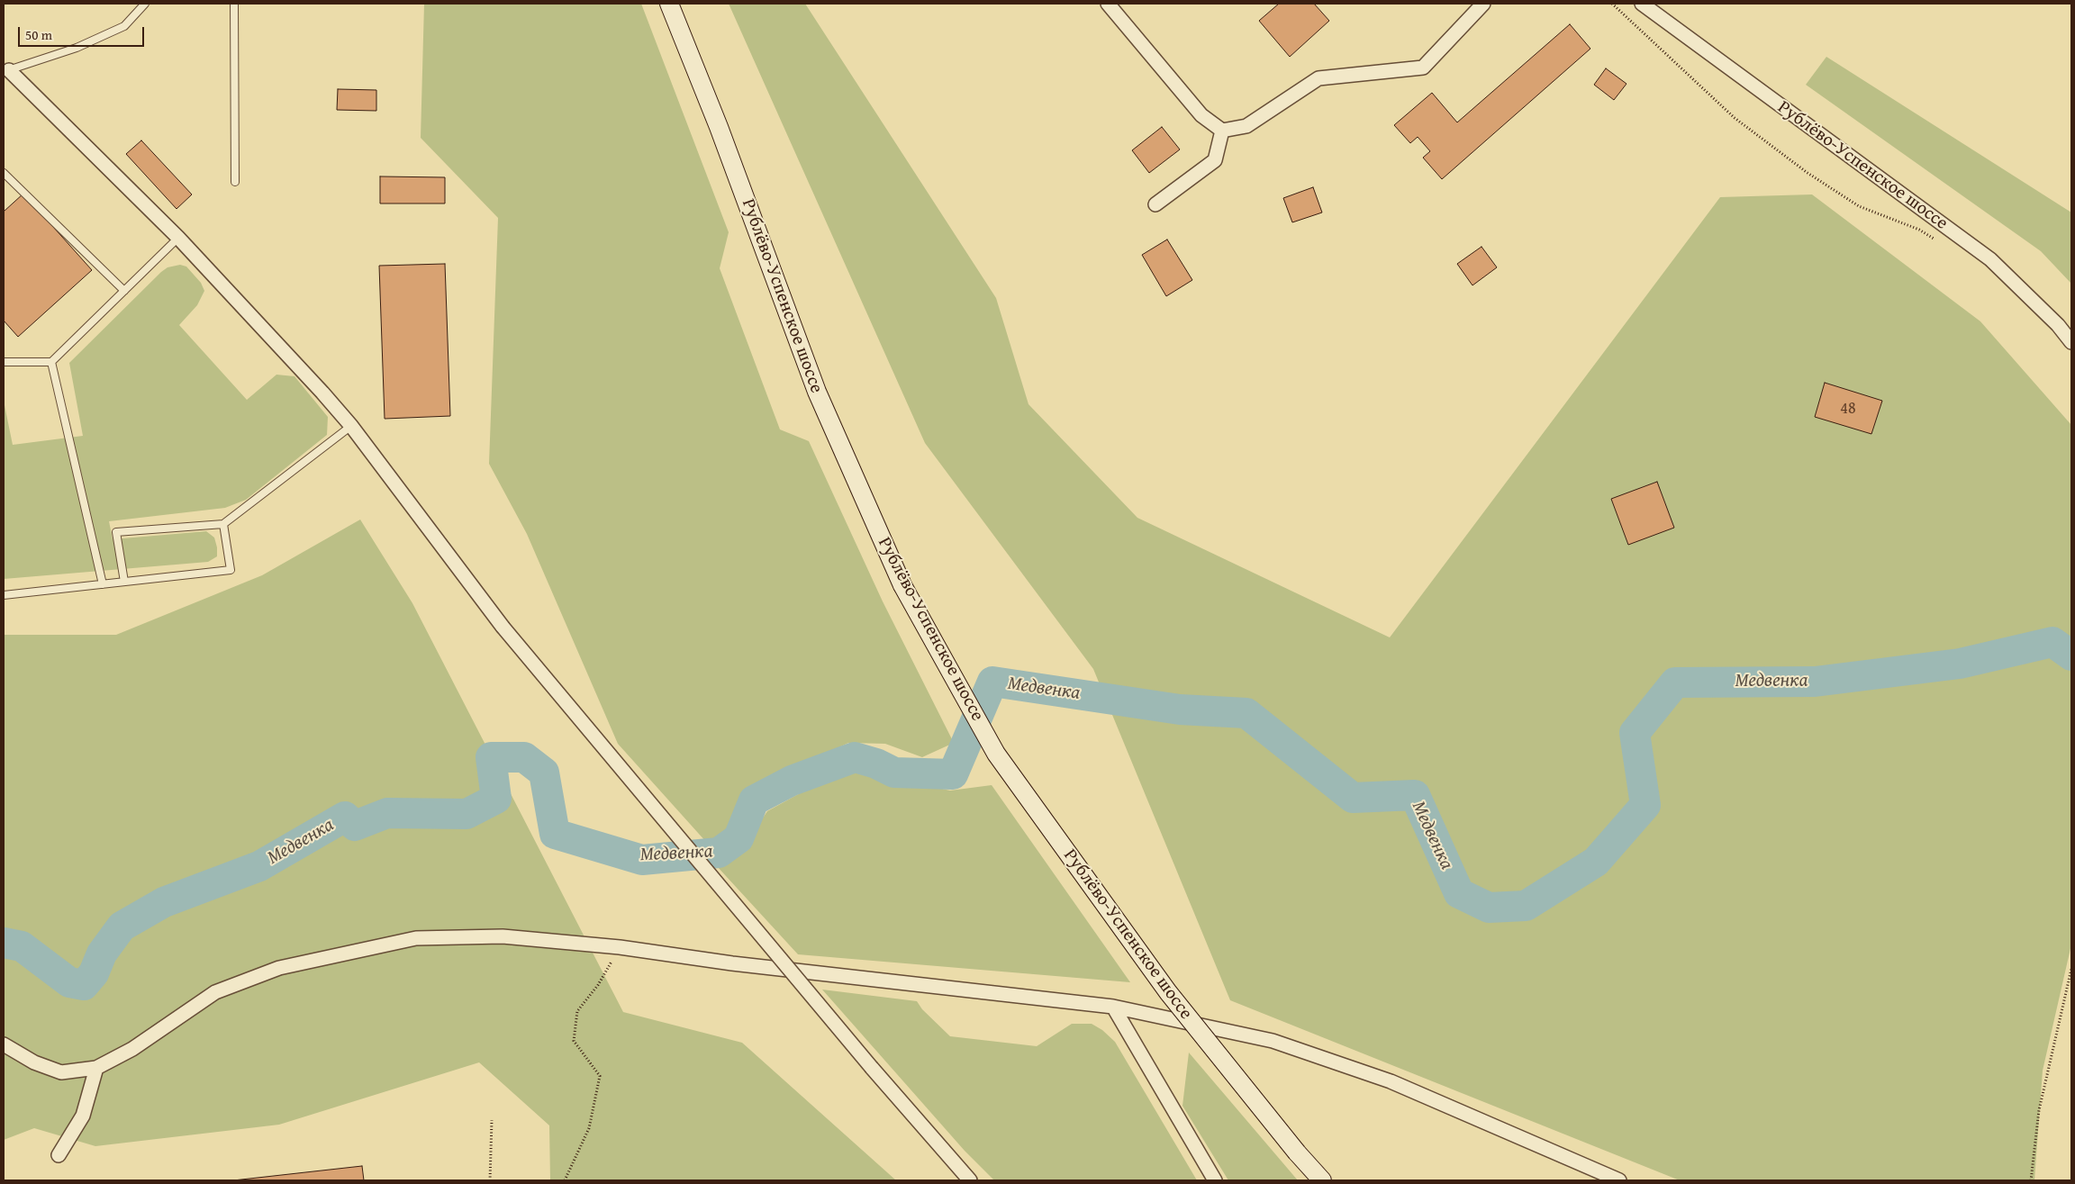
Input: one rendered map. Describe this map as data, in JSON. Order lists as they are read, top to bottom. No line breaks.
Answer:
{"streets":{"main road":["Рублёво-Успенское шоссе"]},"water":["Медвенка"],"house_numbers":["48"],"scale_bar":"50 m"}
